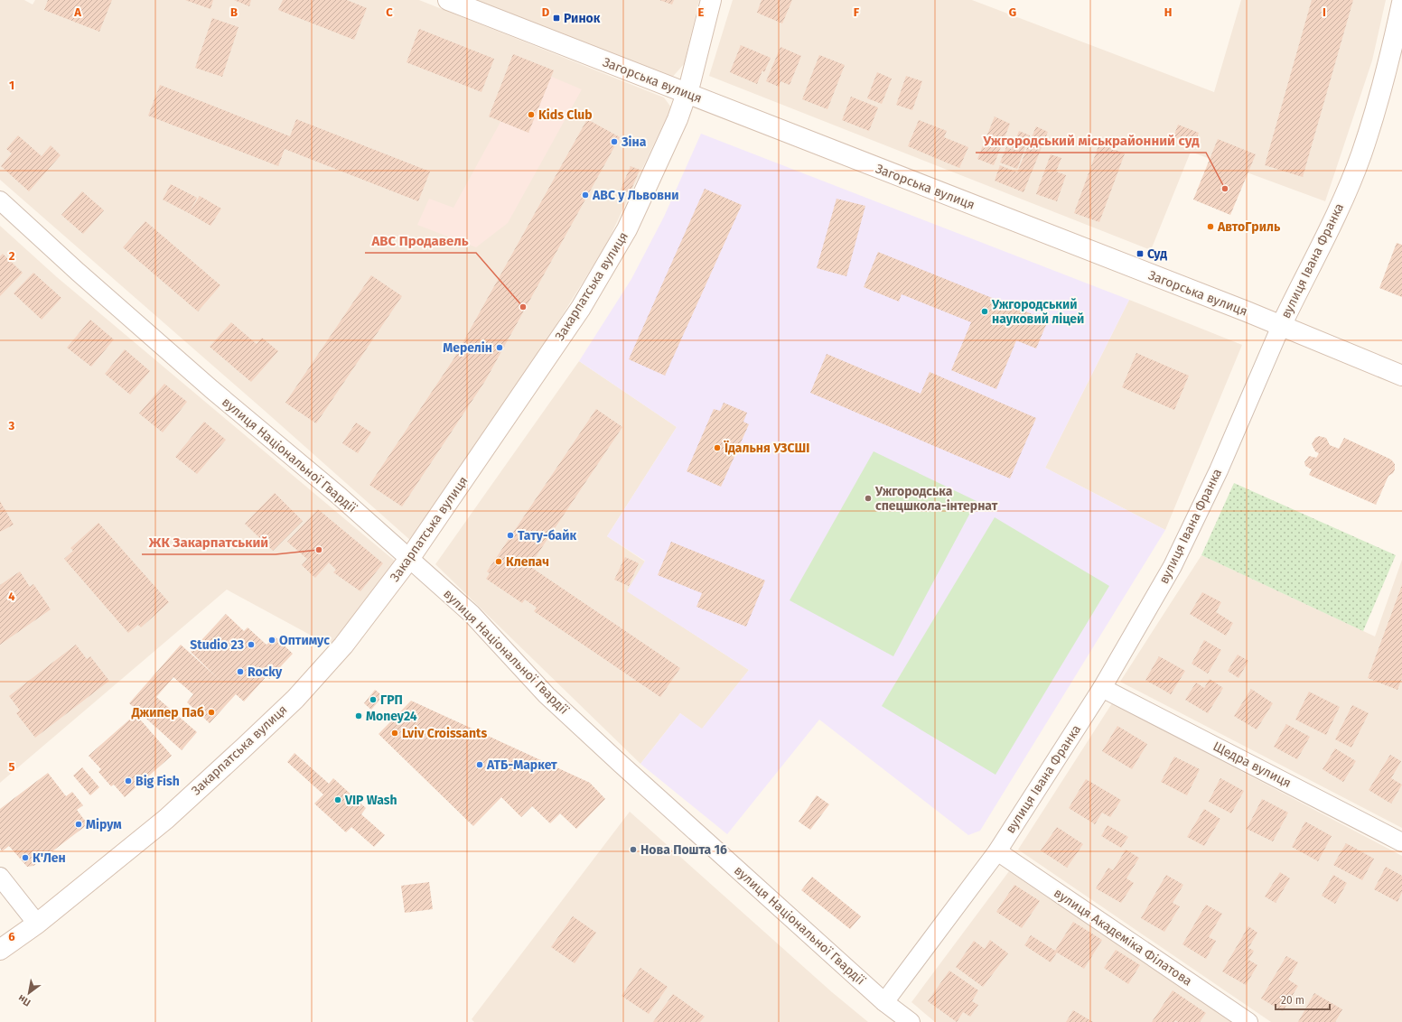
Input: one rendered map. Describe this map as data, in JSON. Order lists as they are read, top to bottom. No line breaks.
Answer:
{"streets":{"street":["Загорська вулиця","вулиця Івана Франка","Закарпатська вулиця","вулиця Національної Гвардії","Щедра вулиця","вулиця Академіка Філатова"]},"crossings":[["Загорська вулиця","вулиця Івана Франка"],["Загорська вулиця","Закарпатська вулиця"],["вулиця Івана Франка","вулиця Національної Гвардії"],["вулиця Івана Франка","Щедра вулиця"],["вулиця Івана Франка","вулиця Академіка Філатова"],["Закарпатська вулиця","вулиця Національної Гвардії"]],"places":{"transit":["Ринок","Суд"],"other":["Kids Club","Зіна","Ужгородський міськрайонний суд","ABC у Львовни","АвтоГриль","ABC Продавель","Ужгородський науковий ліцей","Мерелін","Їдальня УЗСШІ","Ужгородська спецшкола-інтернат","Тату-байк","ЖК Закарпатський","Клепач","Оптимус","Studio 23","Rocky","ГРП","Джипер Паб","Money24","Lviv Croissants","АТБ-Маркет","Big Fish","VIP Wash","Мірум","Нова Пошта 16","К'Лен"]},"scale_bar":"20 m","north":"bottom left","grid":{"columns":["A","B","C","D","E","F","G","H","I"],"rows":["1","2","3","4","5","6"]}}
